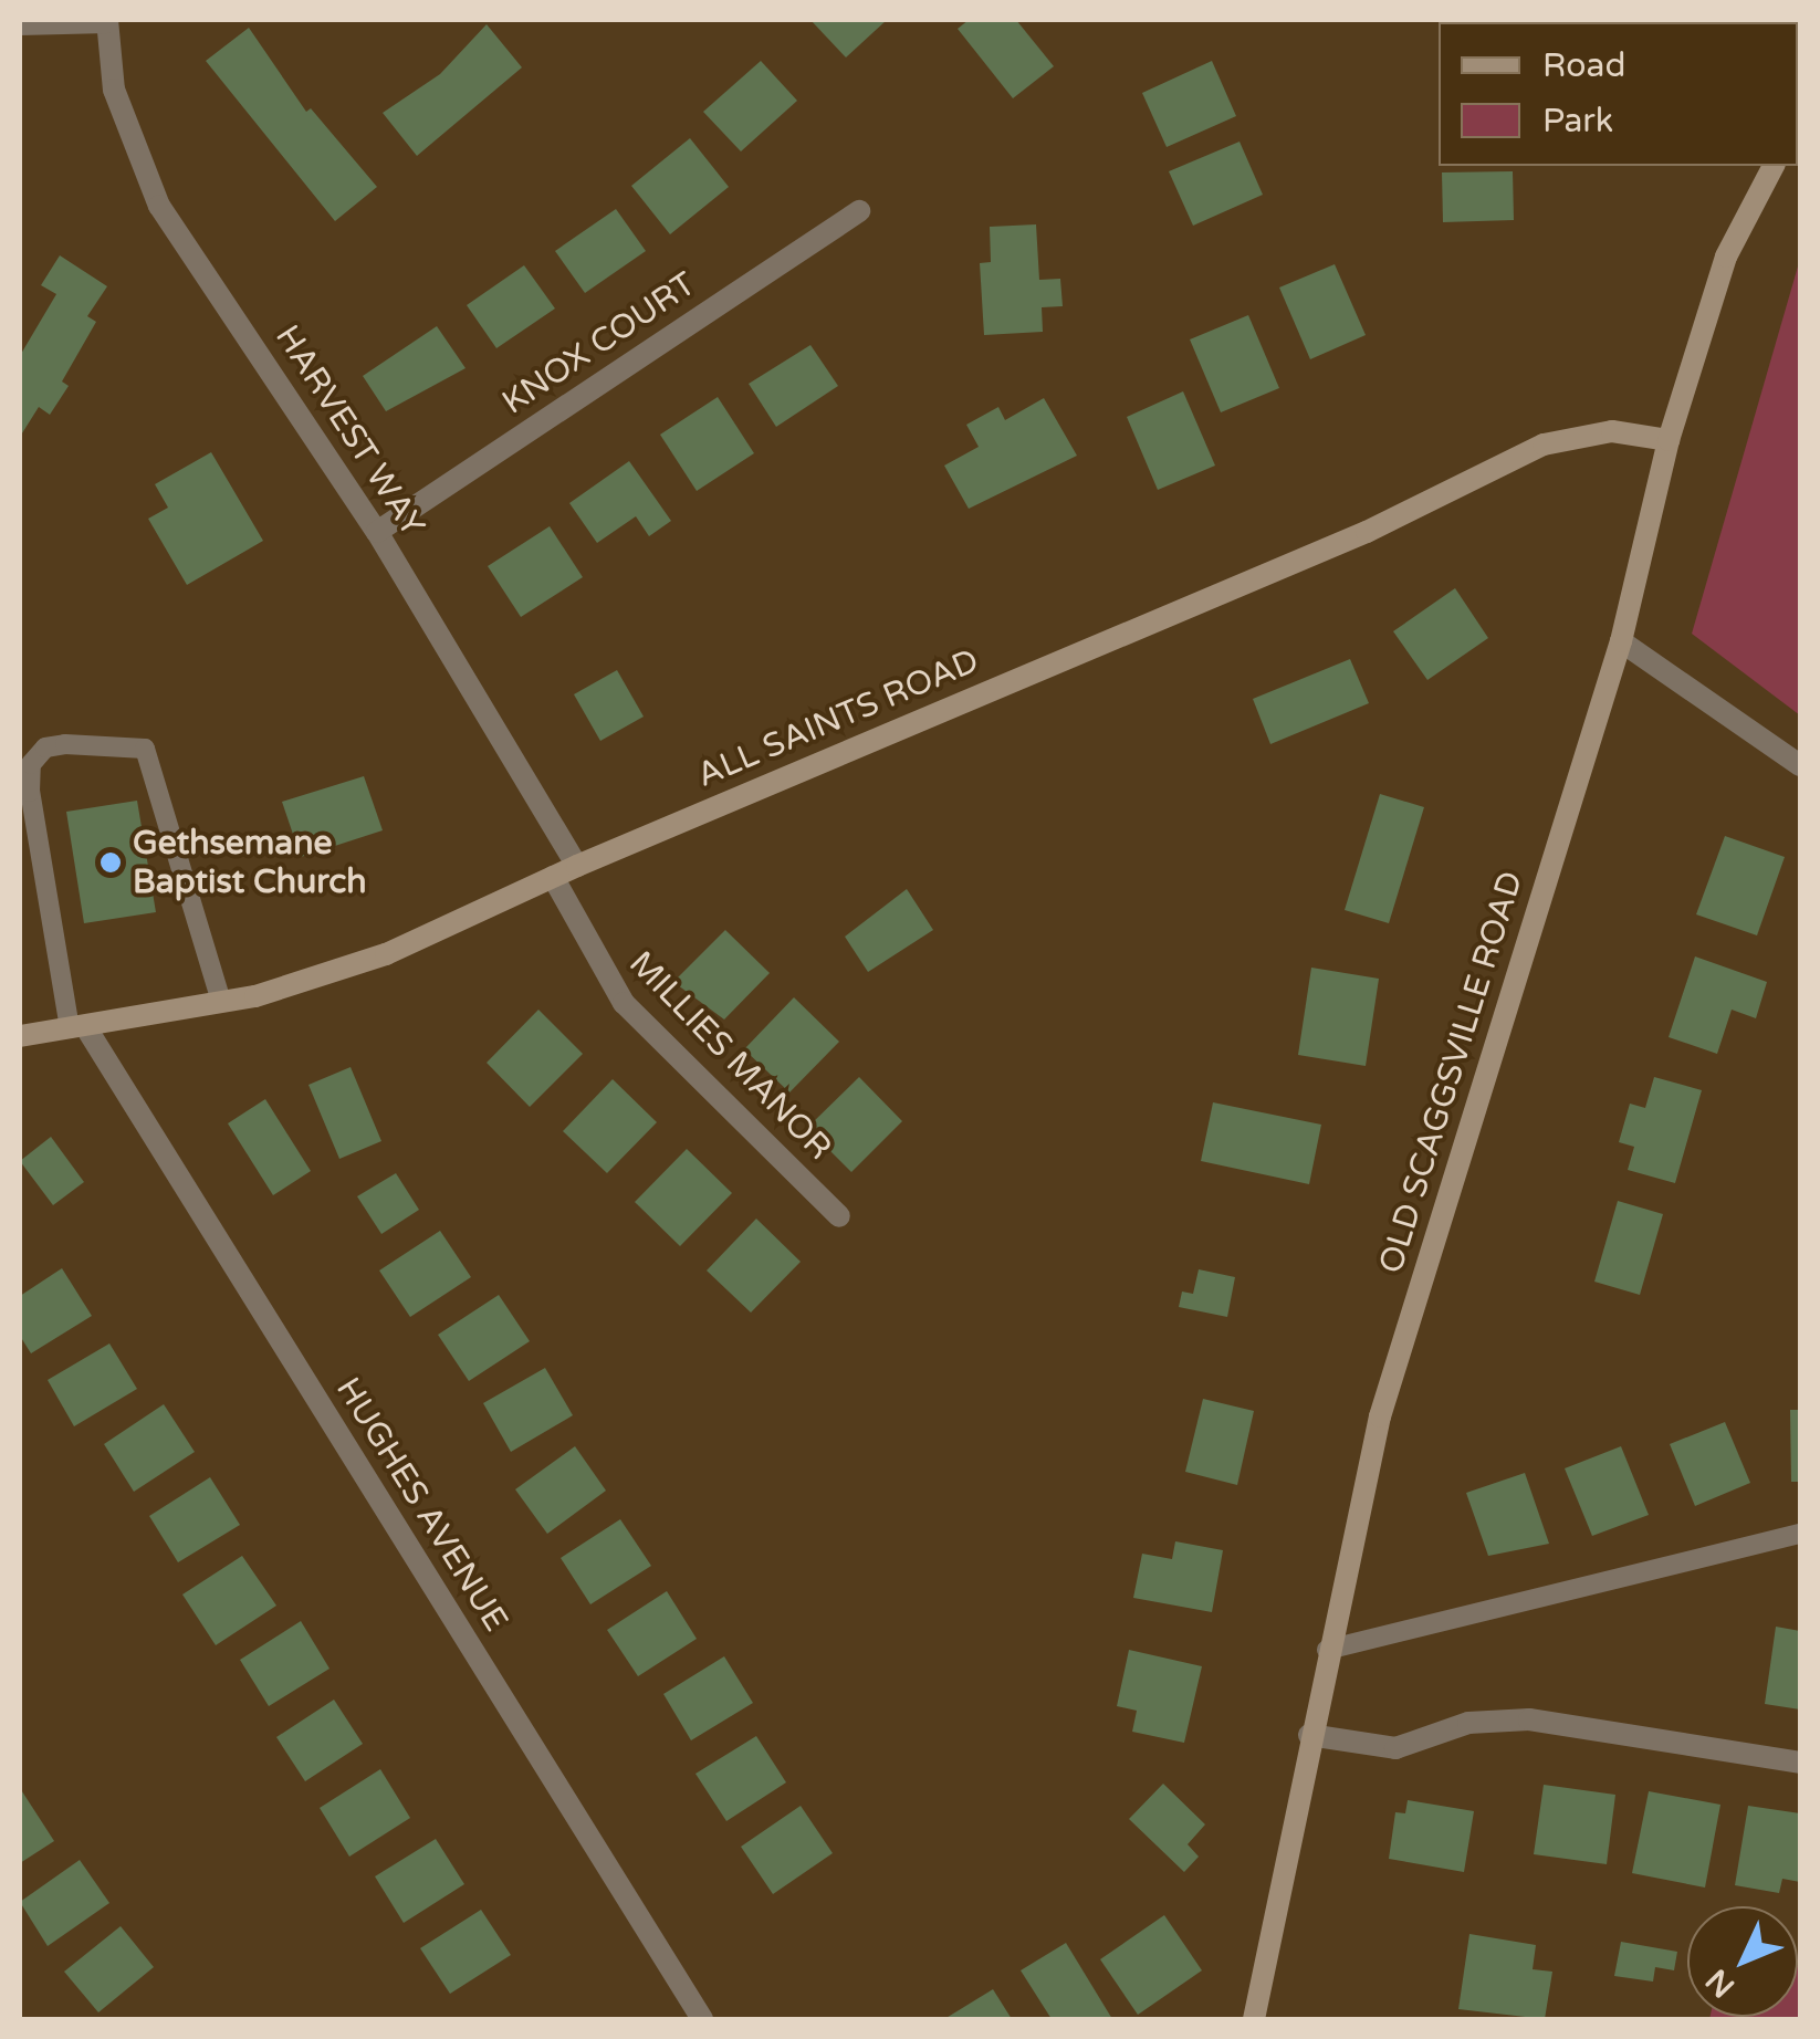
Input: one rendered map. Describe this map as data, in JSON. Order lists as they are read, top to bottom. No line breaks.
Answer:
{"streets":{"street":["KNOX COURT","HARVEST WAY","ALL SAINTS ROAD","MILLIES MANOR","OLD SCAGGSVILLE ROAD","HUGHES AVENUE"]},"crossings":[["KNOX COURT","HARVEST WAY"],["HARVEST WAY","ALL SAINTS ROAD"],["ALL SAINTS ROAD","MILLIES MANOR"],["ALL SAINTS ROAD","OLD SCAGGSVILLE ROAD"],["ALL SAINTS ROAD","HUGHES AVENUE"]],"places":["Gethsemane Baptist Church"],"legend":["Road","Park"],"north":"bottom left"}
